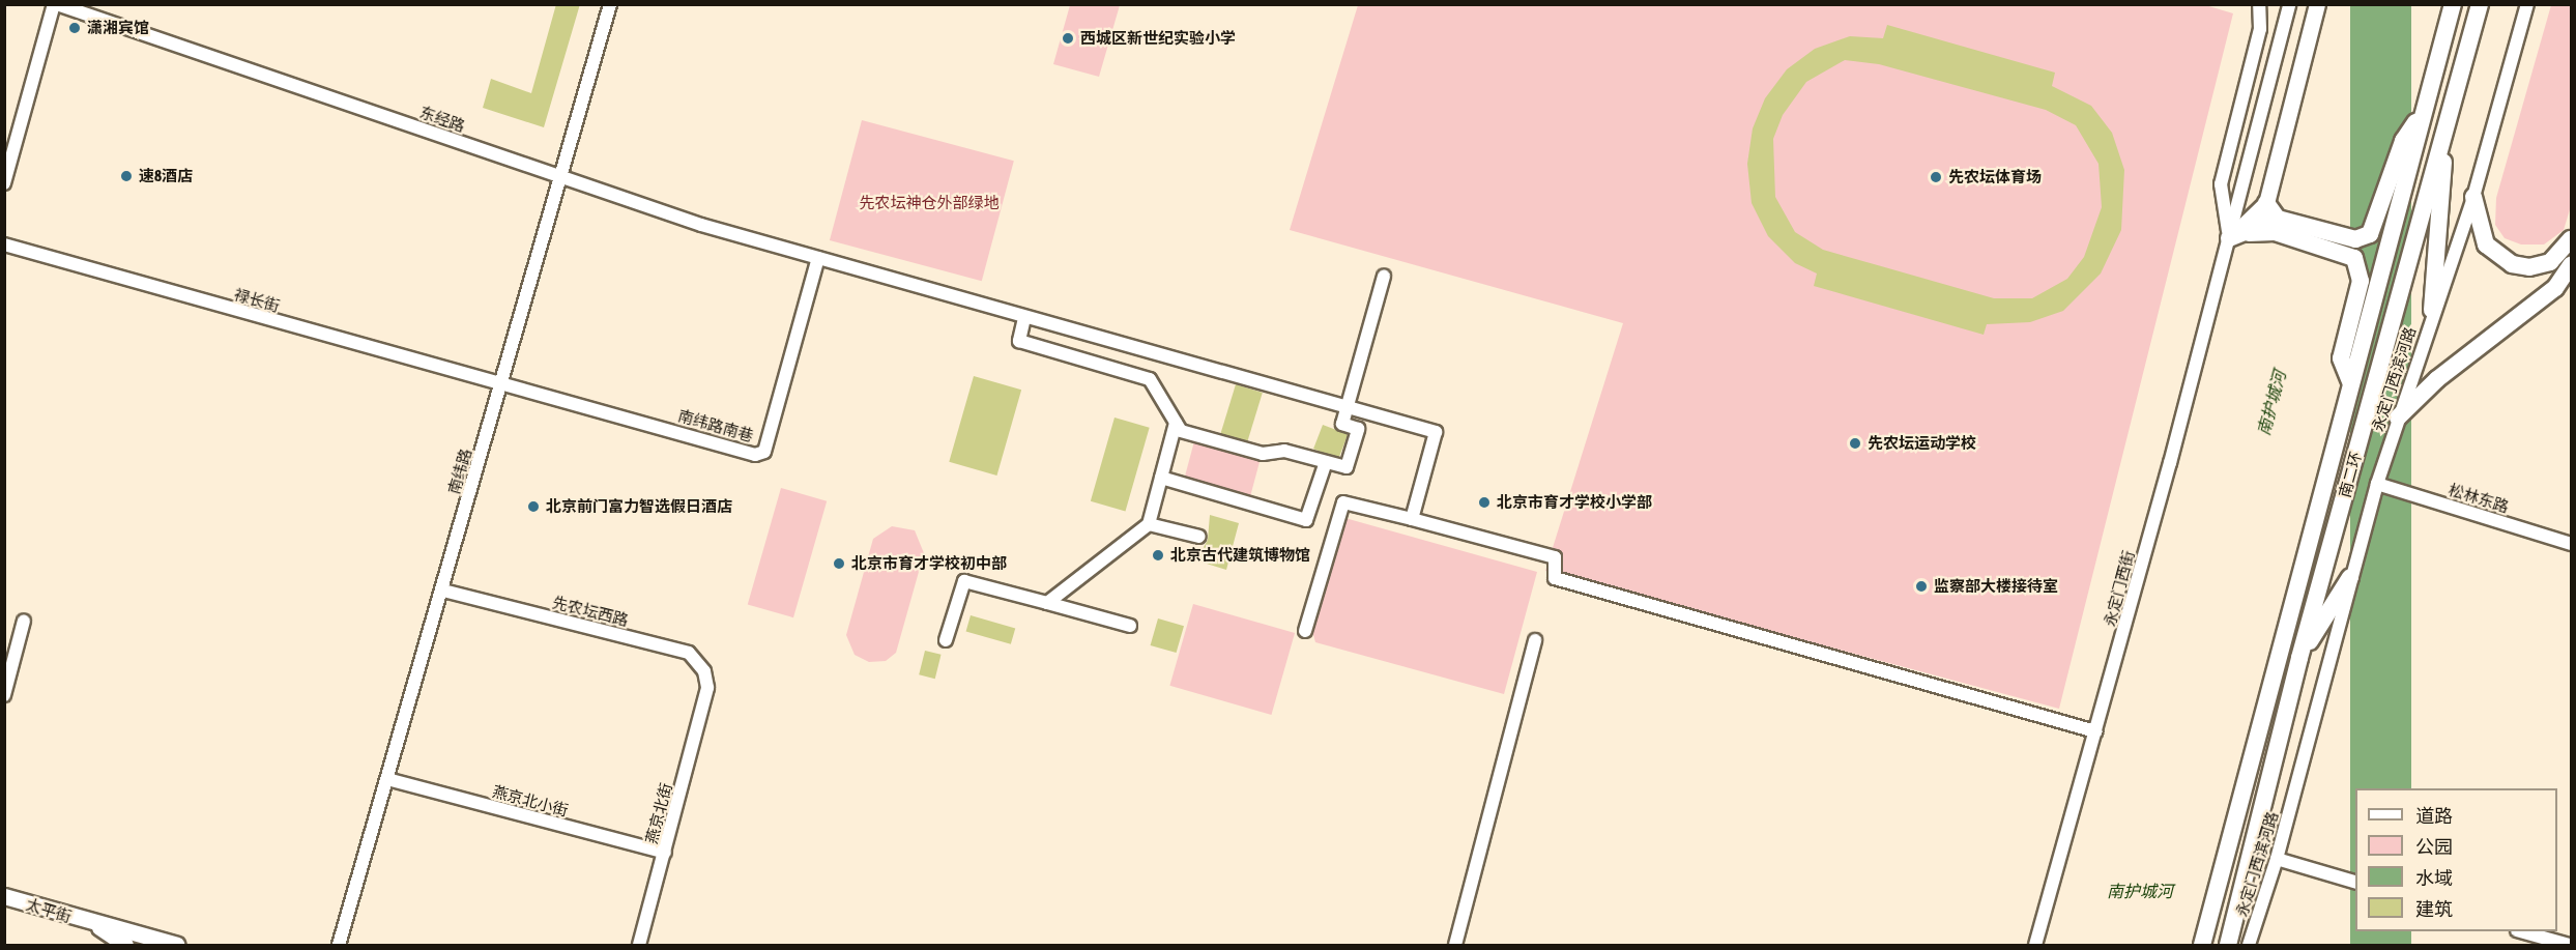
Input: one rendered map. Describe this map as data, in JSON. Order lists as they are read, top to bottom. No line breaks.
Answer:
{"streets":{"highway":["南二环"],"main road":["太平街"],"street":["东经路","禄长街","永定门西滨河路","南纬路南巷","南纬路","松林东路","永定门西街","先农坛西路","燕京北小街","燕京北街"]},"crossings":[["东经路","南纬路南巷"],["东经路","南纬路"],["禄长街","南纬路南巷"],["禄长街","南纬路"],["永定门西滨河路","松林东路"],["南纬路南巷","南纬路"],["南纬路","先农坛西路"],["南纬路","燕京北小街"],["先农坛西路","燕京北街"],["燕京北小街","燕京北街"]],"water":["南护城河"],"parks":["先农坛神仓外部绿地"],"places":["潇湘宾馆","西城区新世纪实验小学","速8酒店","先农坛体育场","先农坛运动学校","北京市育才学校小学部","北京前门富力智选假日酒店","北京古代建筑博物馆","北京市育才学校初中部","监察部大楼接待室"],"legend":["道路","公园","水域","建筑"]}
